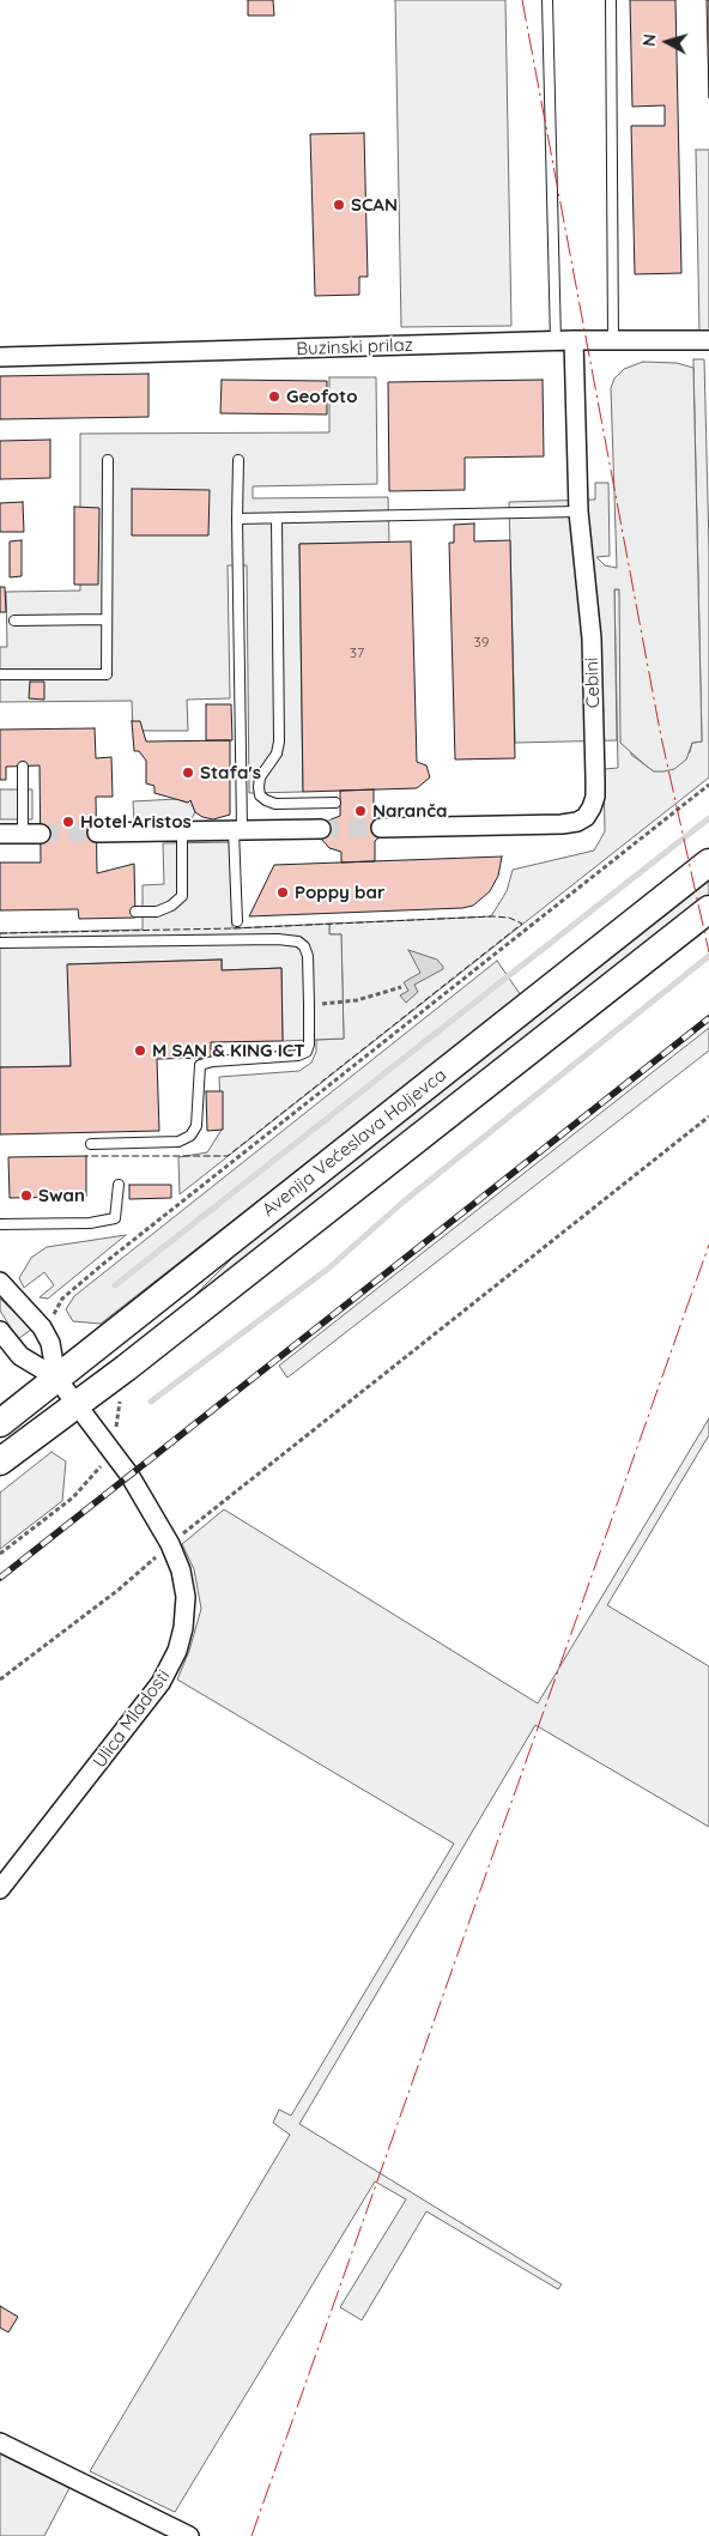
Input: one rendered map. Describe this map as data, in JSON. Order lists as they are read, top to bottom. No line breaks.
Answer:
{"streets":{"main road":["Avenija Većeslava Holjevca"],"street":["Buzinski prilaz","Cebini","Ulica Mladosti"]},"crossings":[["Buzinski prilaz","Cebini"],["Avenija Većeslava Holjevca","Ulica Mladosti"]],"places":["SCAN","Geofoto","Stafa's","Naranča","Hotel Aristos","Poppy bar","M SAN & KING ICT","Swan"],"house_numbers":["39","37"],"north":"left"}
